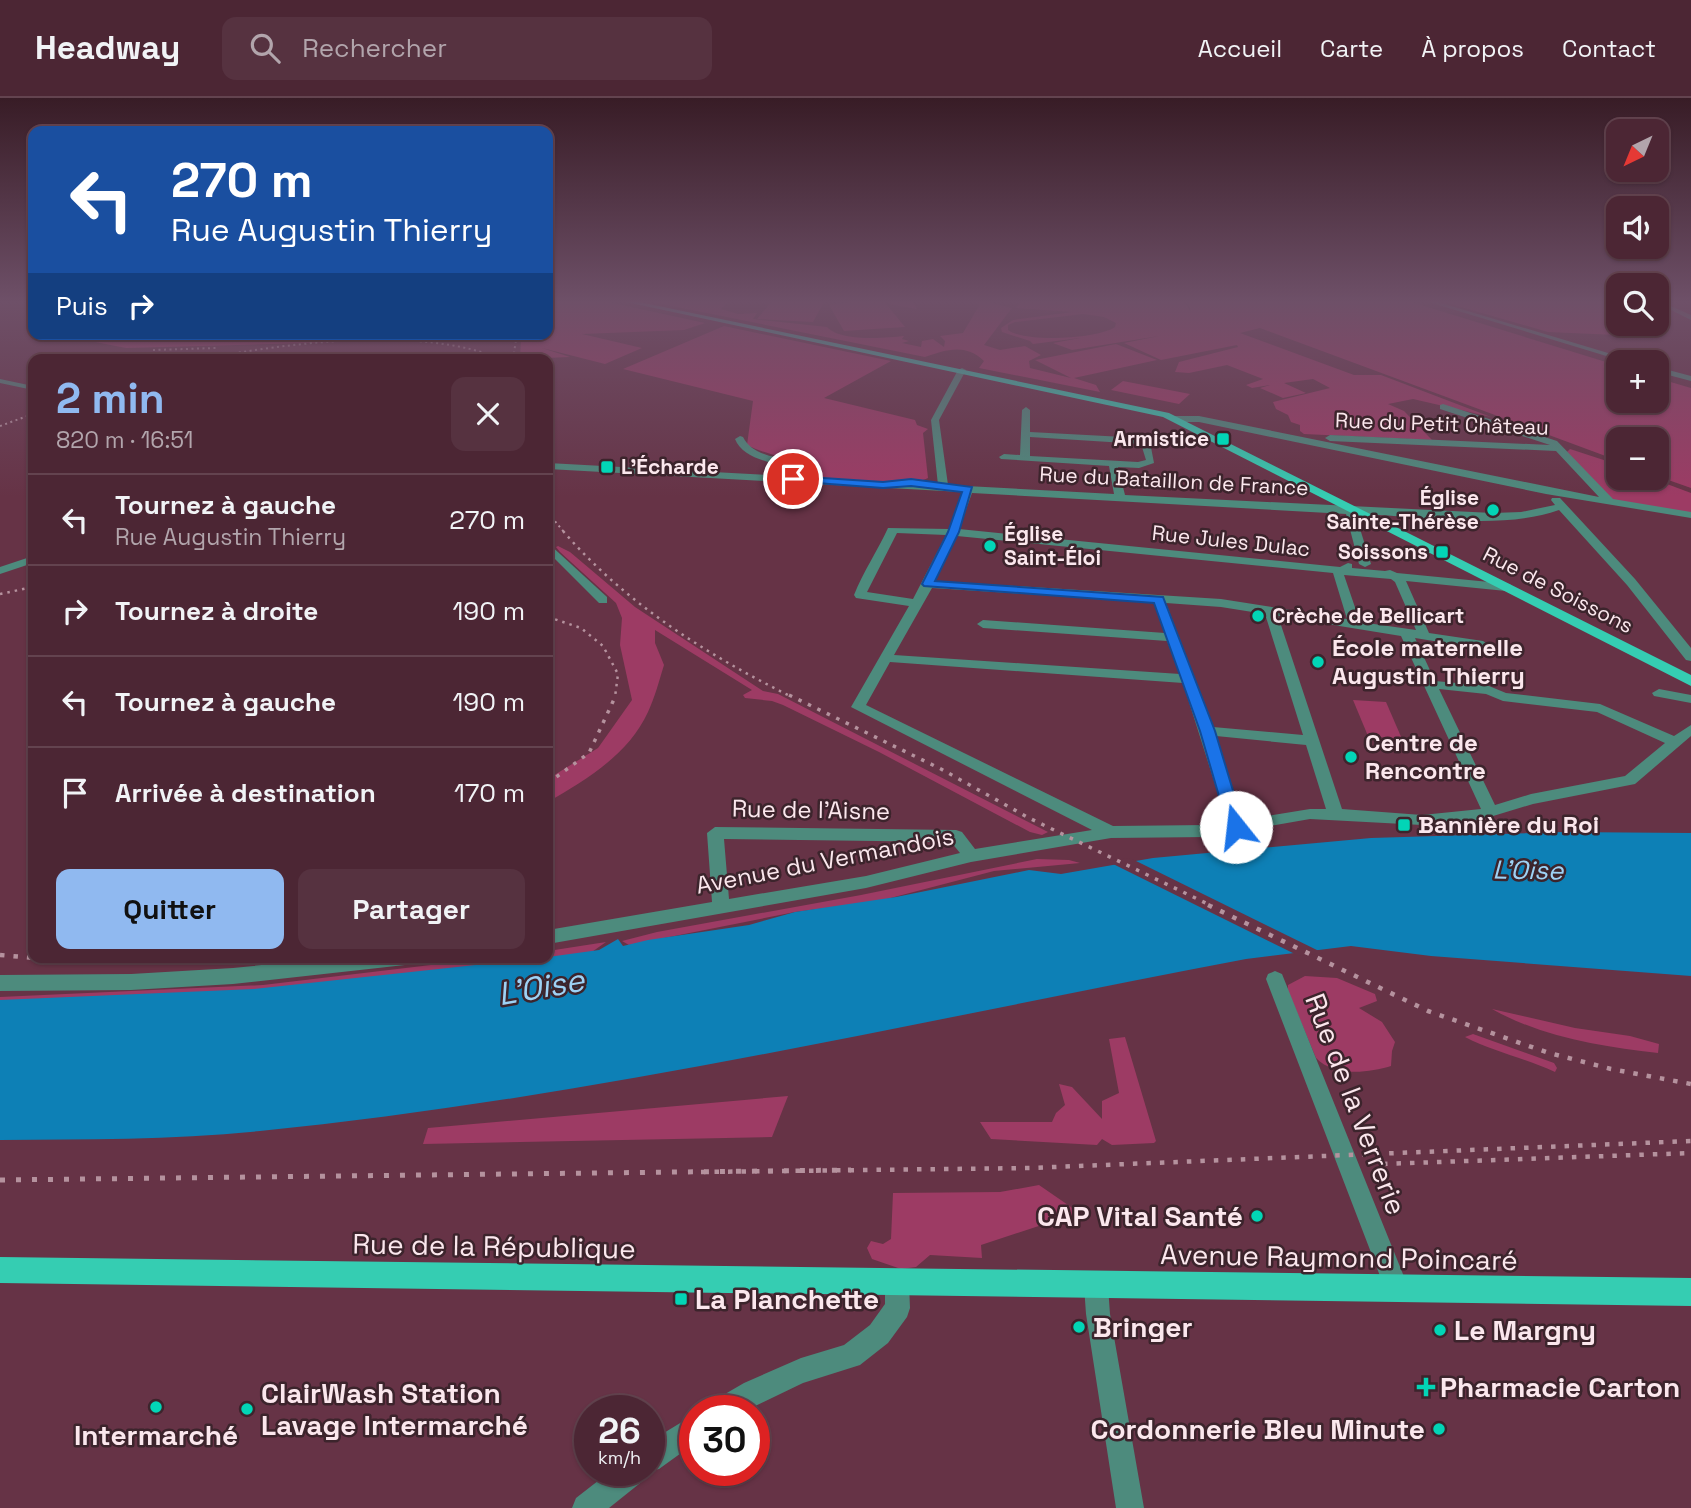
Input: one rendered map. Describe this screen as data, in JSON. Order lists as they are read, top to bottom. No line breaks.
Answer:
{"streets":{"main road":["Rue de Soissons","Rue de la République","Avenue Raymond Poincaré"],"street":["Rue du Petit Château","Rue du Bataillon de France","Rue Jules Dulac","Rue de l'Aisne","Avenue du Vermandois","Rue de la Verrerie"]},"crossings":[["Rue du Bataillon de France","Rue de Soissons"],["Rue Jules Dulac","Rue de Soissons"],["Rue de l'Aisne","Avenue du Vermandois"],["Rue de la Verrerie","Avenue Raymond Poincaré"],["Rue de la République","Avenue Raymond Poincaré"]],"water":["L'Oise"],"places":{"transit":["Armistice","L'Écharde","Soissons","Bannière du Roi","La Planchette"],"other":["Église Sainte-Thérèse","Église Saint-Éloi","Crèche de Bellicart","École maternelle Augustin Thierry","Centre de Rencontre","CAP Vital Santé","Bringer","Le Margny","Intermarché","ClairWash Station Lavage Intermarché","Cordonnerie Bleu Minute"],"health":["Pharmacie Carton"]},"north":"bottom left","page":{"header":"Headway","search":"Rechercher","nav":["Accueil","Carte","À propos","Contact"],"map_buttons":["+","−"],"turn":["270 m","Rue Augustin Thierry"],"then":"Puis","heading":["2 min","820 m · 16:51"],"list":[{"name":"Tournez à gauche","note":"Rue Augustin Thierry","value":"270 m"},{"name":"Tournez à droite","value":"190 m"},{"name":"Tournez à gauche","value":"190 m"},{"name":"Arrivée à destination","value":"170 m"}],"buttons":["Quitter","Partager"],"speed":"26 km/h","limit":"30"}}
